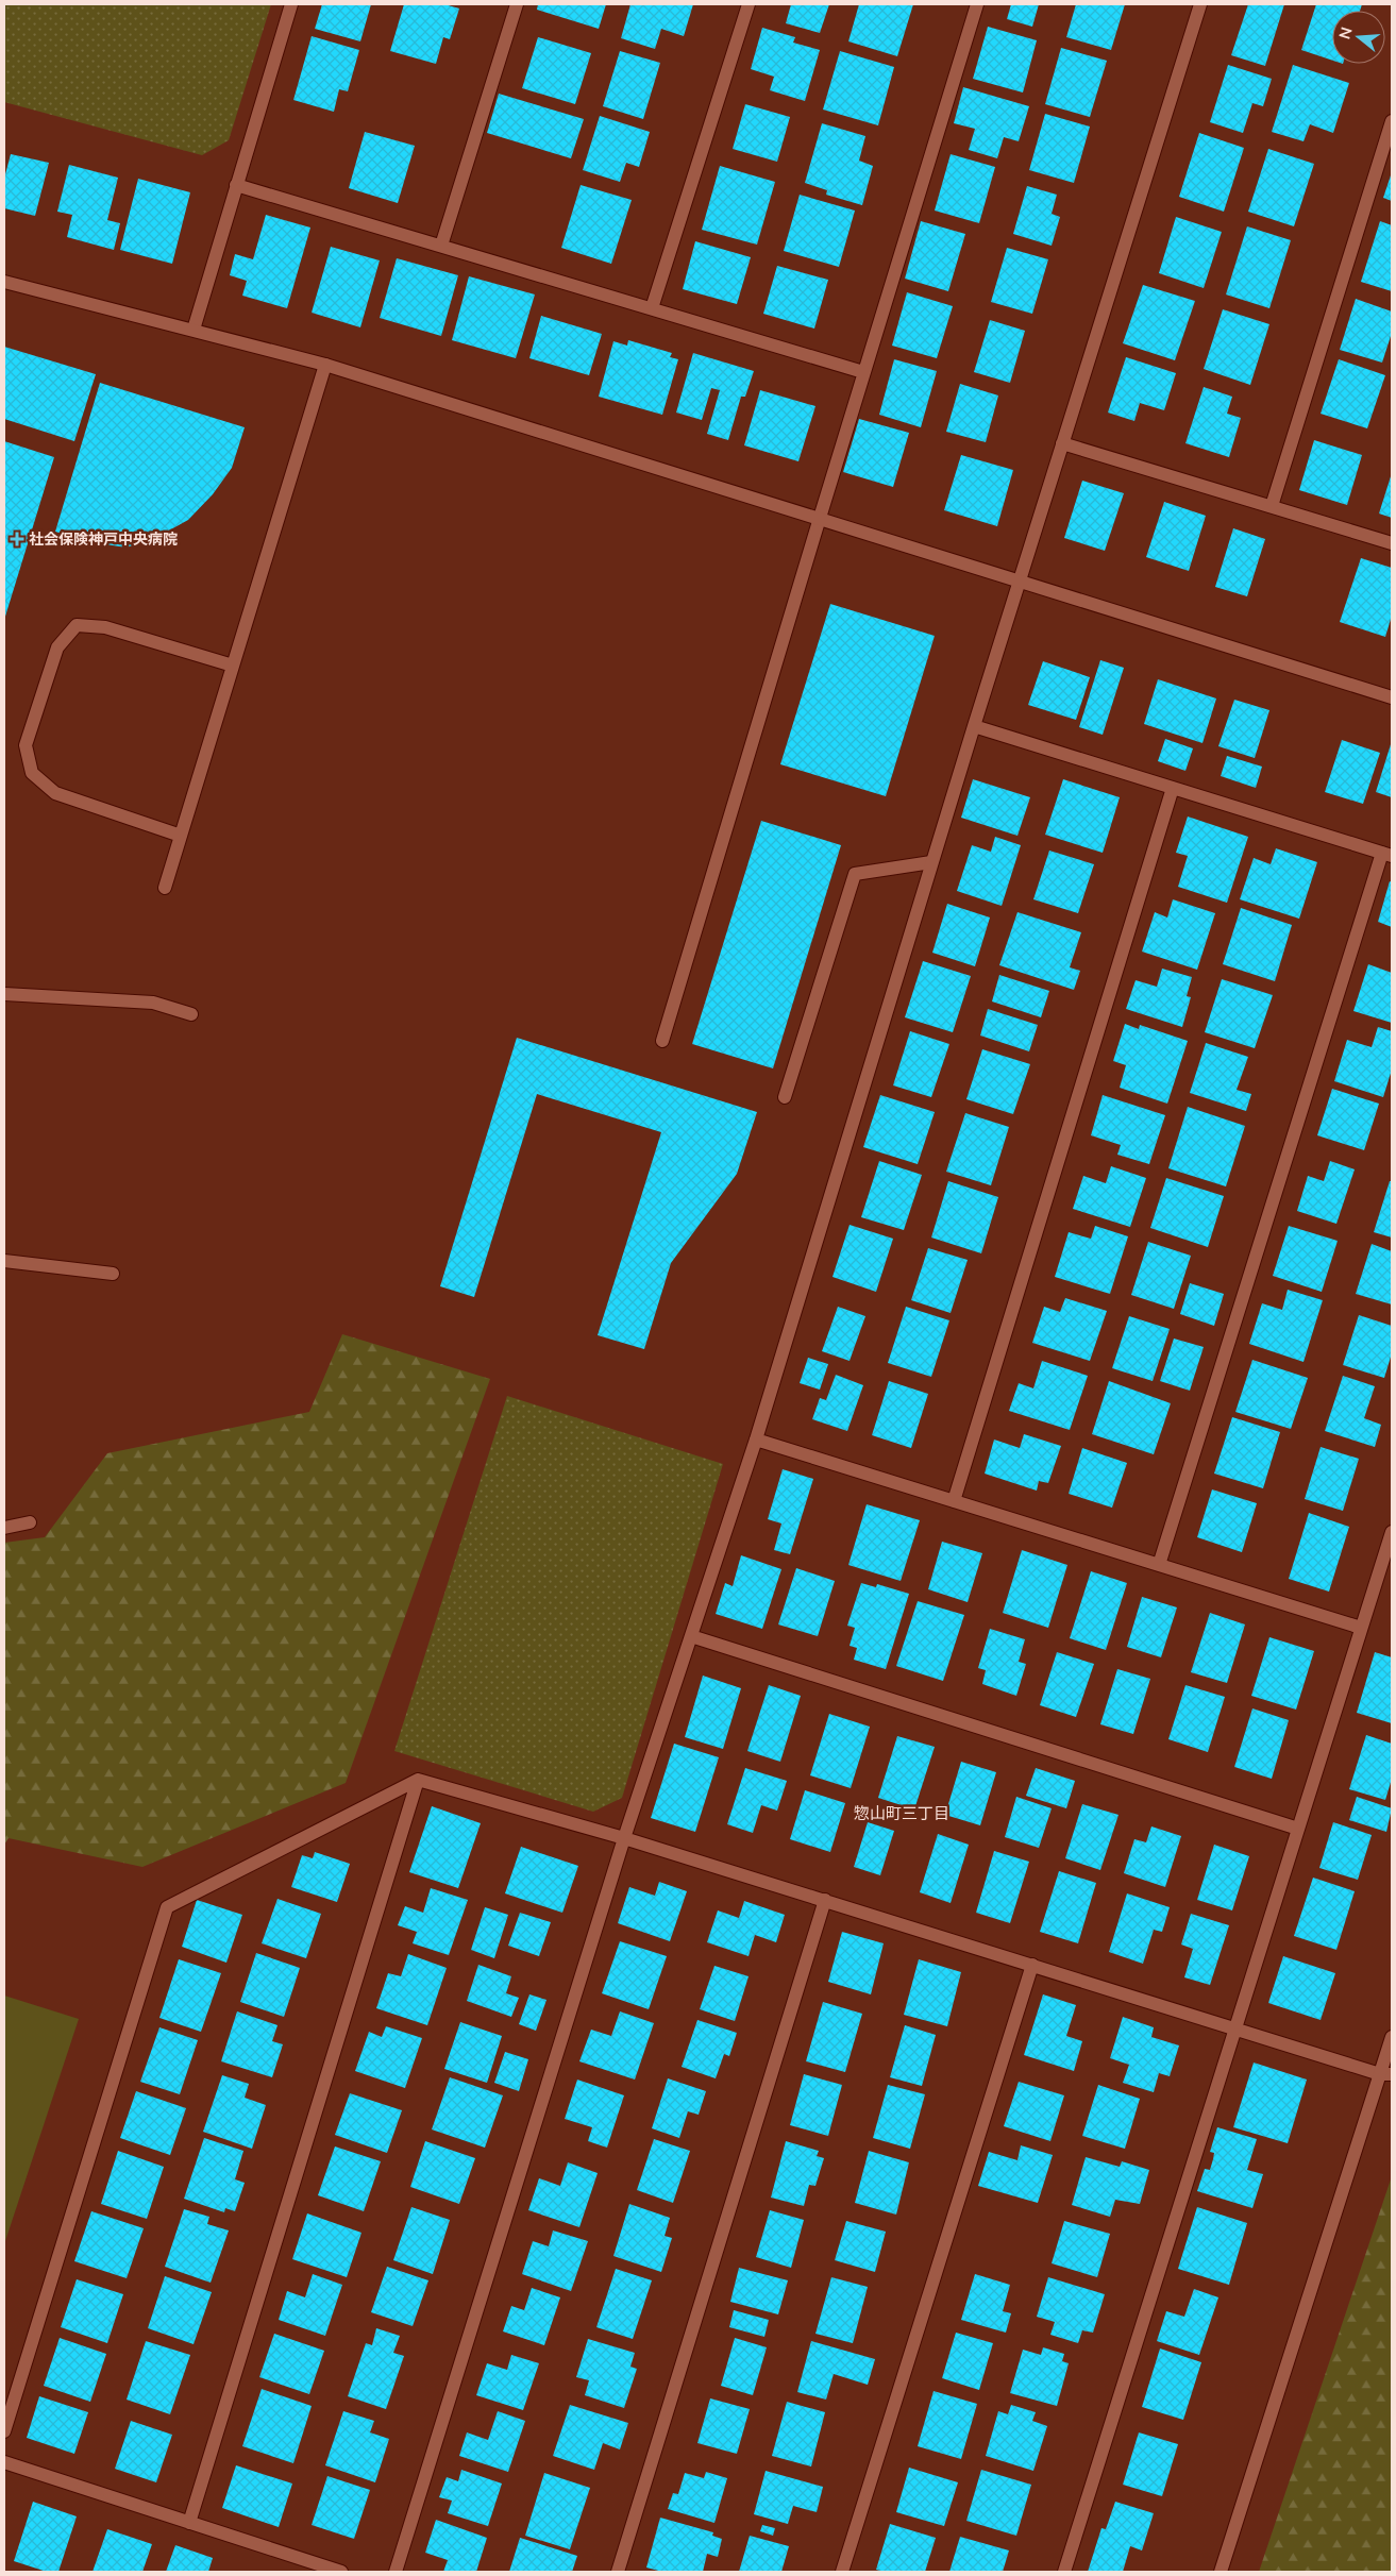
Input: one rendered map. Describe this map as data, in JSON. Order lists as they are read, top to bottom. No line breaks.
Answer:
{"districts":["惣山町三丁目"],"places":{"health":["社会保険神戸中央病院"]},"north":"left"}
